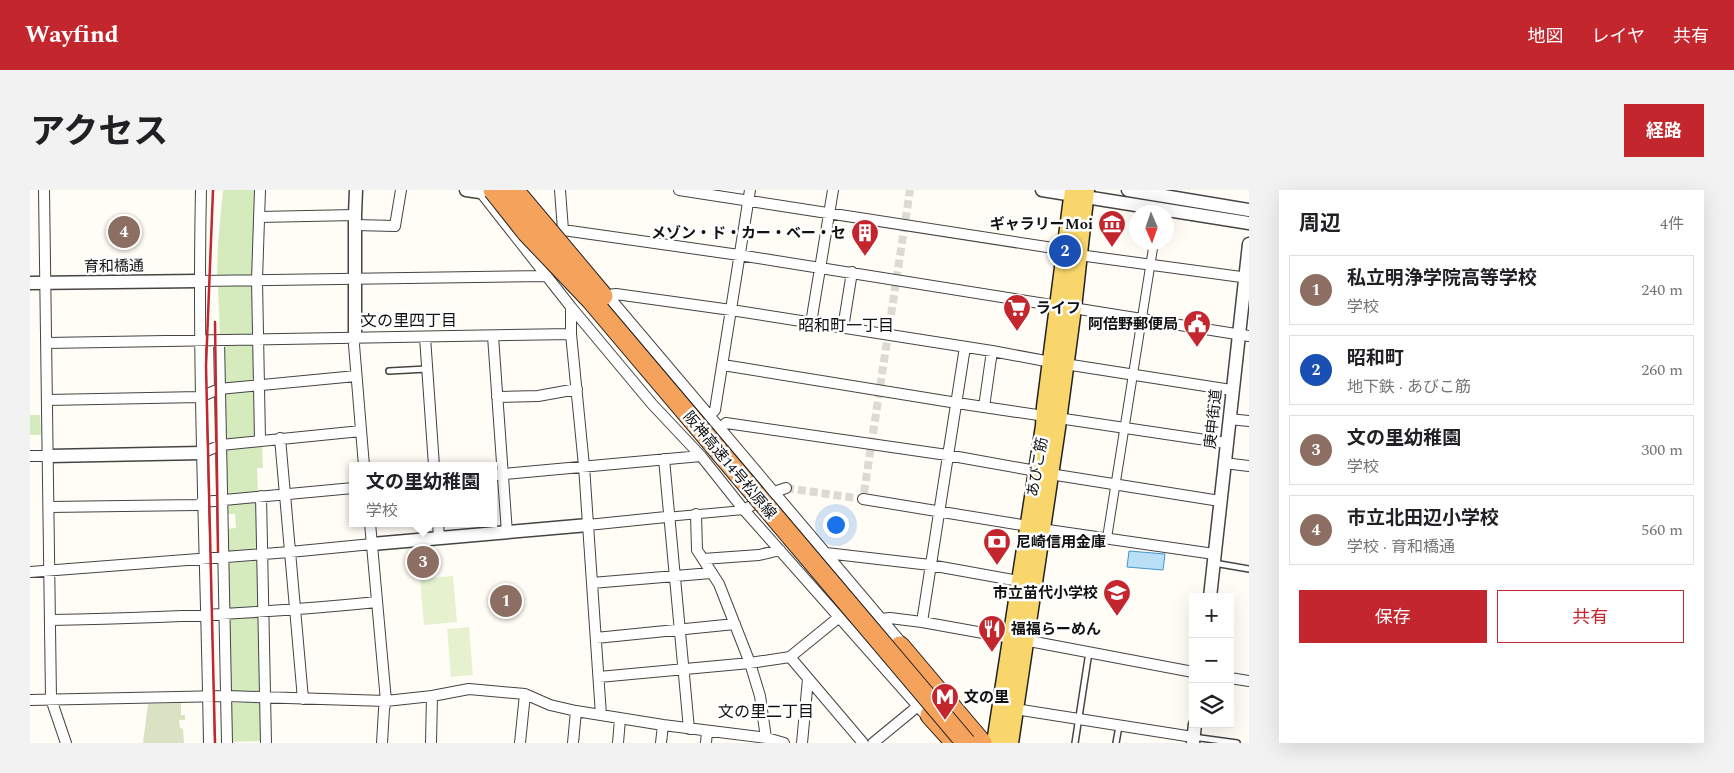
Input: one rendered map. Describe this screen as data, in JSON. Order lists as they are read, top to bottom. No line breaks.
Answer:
{"streets":{"highway":["阪神高速14号松原線"],"main road":["あびこ筋"],"street":["育和橋通","庚申街道"]},"districts":["文の里四丁目","昭和町一丁目","文の里二丁目"],"places":{"museum":["ギャラリーMoi"],"building":["メゾン・ド・カー・ベー・セ"],"supermarket":["ライフ"],"public building":["阿倍野郵便局"],"bank":["尼崎信用金庫"],"school or university":["市立苗代小学校"],"restaurant":["福福らーめん"],"metro station":["文の里"]},"north":"bottom","page":{"header":"Wayfind","nav":["地図","レイヤ","共有"],"title":"アクセス","buttons":["経路",["保存","共有"]],"heading":["周辺","4件"],"pins":["4","2","3","1"],"list":[{"mark":"1","name":"私立明浄学院高等学校","note":"学校","value":"240 m"},{"mark":"2","name":"昭和町","note":"地下鉄 · あびこ筋","value":"260 m"},{"mark":"3","name":"文の里幼稚園","note":"学校","value":"300 m"},{"mark":"4","name":"市立北田辺小学校","note":"学校 · 育和橋通","value":"560 m"}],"popup":["文の里幼稚園","学校"],"map_buttons":["+","−"]}}
